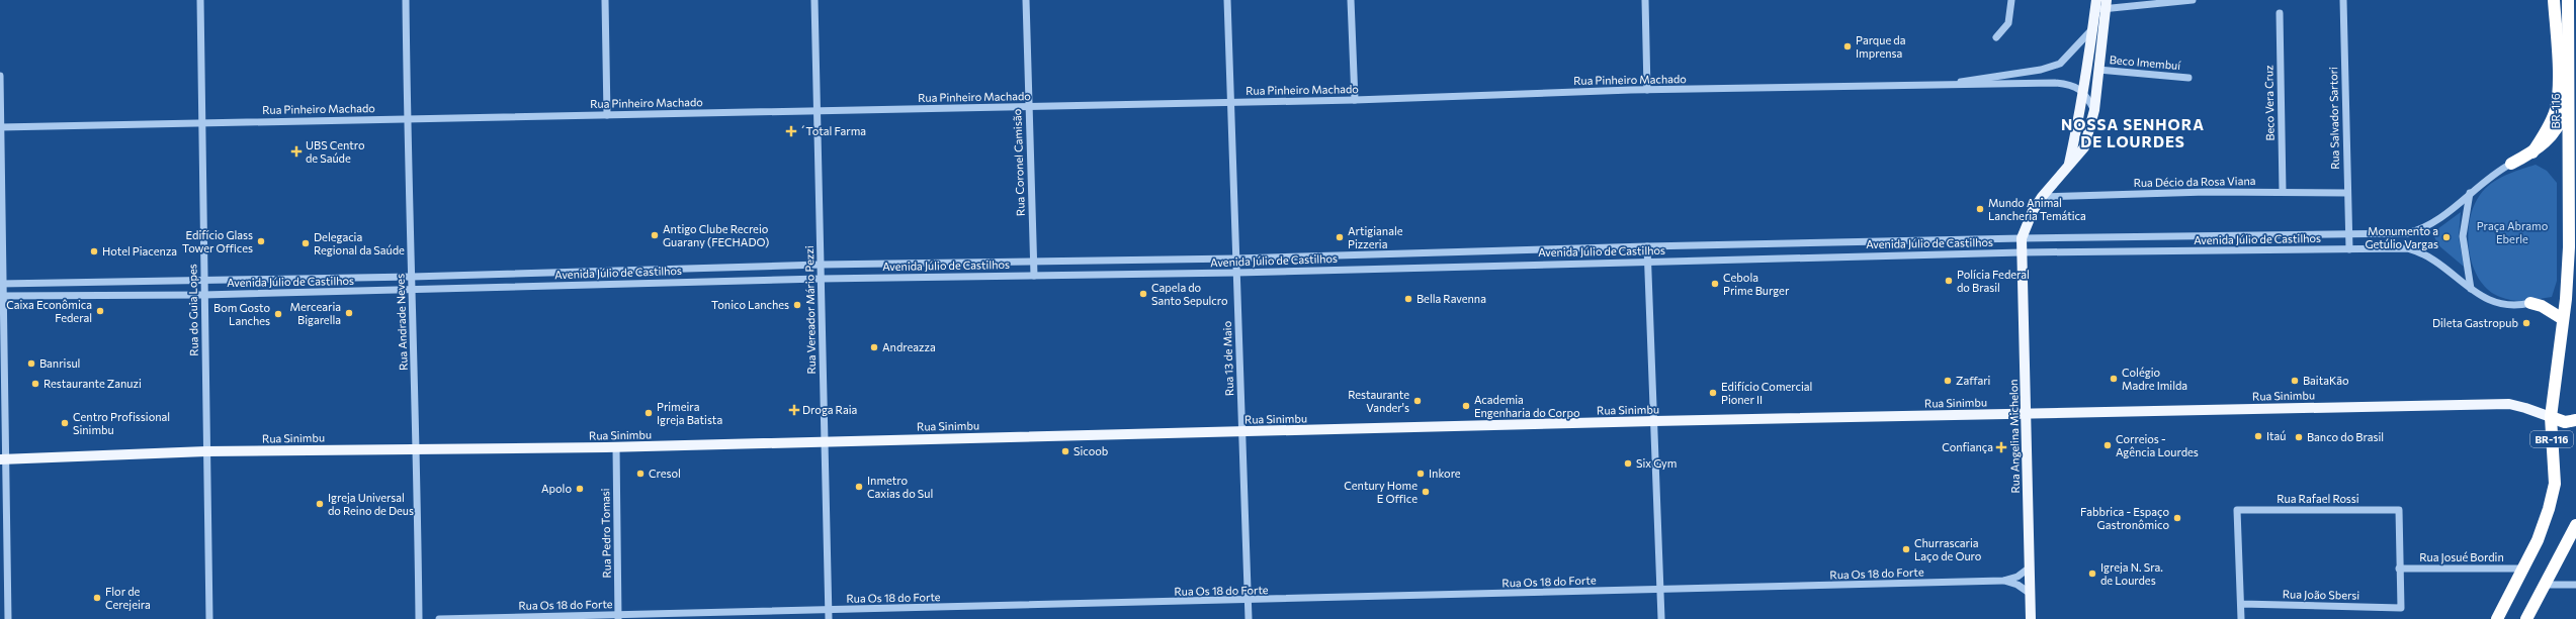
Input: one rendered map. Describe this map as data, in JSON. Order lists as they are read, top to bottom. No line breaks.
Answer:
{"streets":{"highway":["BR-116"],"main road":["Rua Sinimbu","Rua Angelina Michelon"],"street":["Beco Imembuí","Rua Pinheiro Machado","Beco Vera Cruz","Rua Salvador Sartori","Rua Coronel Camisão","Rua Décio da Rosa Viana","Avenida Júlio de Castilhos","Rua do Guia Lopes","Rua Vereador Mário Pezzi","Rua Andrade Neves","Rua 13 de Maio","Rua Rafael Rossi","Rua Pedro Tomasi","Rua Josué Bordin","Rua Os 18 do Forte","Rua João Sbersi"]},"crossings":[["Rua Pinheiro Machado","Rua Coronel Camisão"],["Rua Pinheiro Machado","Rua do Guia Lopes"],["Rua Pinheiro Machado","Rua Vereador Mário Pezzi"],["Rua Pinheiro Machado","Rua Andrade Neves"],["Rua Pinheiro Machado","Rua 13 de Maio"],["Beco Vera Cruz","Rua Décio da Rosa Viana"],["BR-116","Rua Sinimbu"],["BR-116","Rua Josué Bordin"],["Rua Salvador Sartori","Rua Décio da Rosa Viana"],["Rua Salvador Sartori","Avenida Júlio de Castilhos"],["Rua Coronel Camisão","Avenida Júlio de Castilhos"],["Avenida Júlio de Castilhos","Rua do Guia Lopes"],["Avenida Júlio de Castilhos","Rua Vereador Mário Pezzi"],["Avenida Júlio de Castilhos","Rua Andrade Neves"],["Avenida Júlio de Castilhos","Rua 13 de Maio"],["Avenida Júlio de Castilhos","Rua Angelina Michelon"],["Rua do Guia Lopes","Rua Sinimbu"],["Rua Vereador Mário Pezzi","Rua Sinimbu"],["Rua Vereador Mário Pezzi","Rua Os 18 do Forte"],["Rua Andrade Neves","Rua Sinimbu"],["Rua 13 de Maio","Rua Sinimbu"],["Rua 13 de Maio","Rua Os 18 do Forte"],["Rua Sinimbu","Rua Angelina Michelon"],["Rua Sinimbu","Rua Pedro Tomasi"],["Rua Angelina Michelon","Rua Os 18 do Forte"],["Rua Rafael Rossi","Rua Josué Bordin"],["Rua Rafael Rossi","Rua João Sbersi"],["Rua Pedro Tomasi","Rua Os 18 do Forte"],["Rua Josué Bordin","Rua João Sbersi"]],"districts":["NOSSA SENHORA DE LOURDES"],"parks":["Praça Abramo Eberle"],"places":{"other":["Parque da Imprensa","Mundo Animal Lancheria Temática","Antigo Clube Recreio Guarany (FECHADO)","Artigianale Pizzeria","Monumento a Getúlio Vargas","Edifício Glass Tower Offices","Delegacia Regional da Saúde","Hotel Piacenza","Polícia Federal do Brasil","Cebola Prime Burger","Capela do Santo Sepulcro","Bella Ravenna","Tonico Lanches","Caixa Econômica Federal","Mercearia Bigarella","Bom Gosto Lanches","Dileta Gastropub","Andreazza","Banrisul","Colégio Madre Imilda","Zaffari","BaitaKão","Restaurante Zanuzi","Edifício Comercial Pioner II","Restaurante Vander's","Academia Engenharia do Corpo","Primeira Igreja Batista","Centro Profissional Sinimbu","Itaú","Banco do Brasil","Correios - Agência Lourdes","Sicoob","Six Gym","Cresol","Inkore","Inmetro Caxias do Sul","Apolo","Century Home E Office","Igreja Universal do Reino de Deus","Fabbrica - Espaço Gastronômico","Churrascaria Laço de Ouro","Igreja N. Sra. de Lourdes","Flor de Cerejeira"],"health":["´Total Farma","UBS Centro de Saúde","Droga Raia","Confiança"]}}
